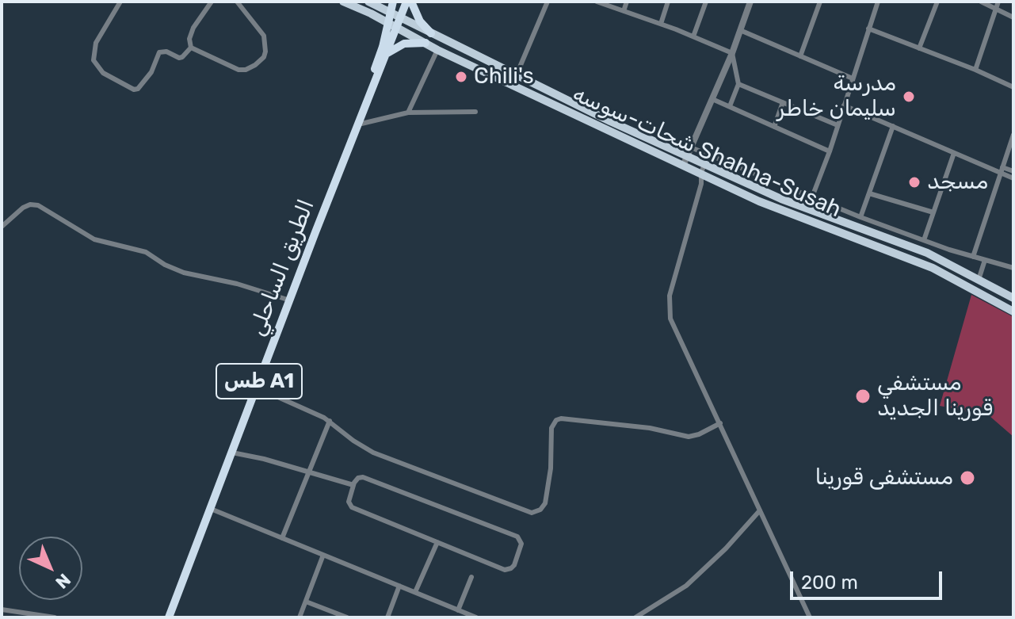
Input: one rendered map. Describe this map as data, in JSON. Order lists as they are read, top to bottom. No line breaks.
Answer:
{"streets":{"highway":["الطريق الساحلي","طس A1"],"main road":["شحات-سوسه Shahha-Susah"]},"crossings":[["شحات-سوسه Shahha-Susah","طس A1"],["الطريق الساحلي","طس A1"]],"places":["Chili's","مدرسة سليمان خاطر","مسجد","مستشفي قورينا الجديد","مستشفى قورينا"],"scale_bar":"200 m","north":"bottom right"}
